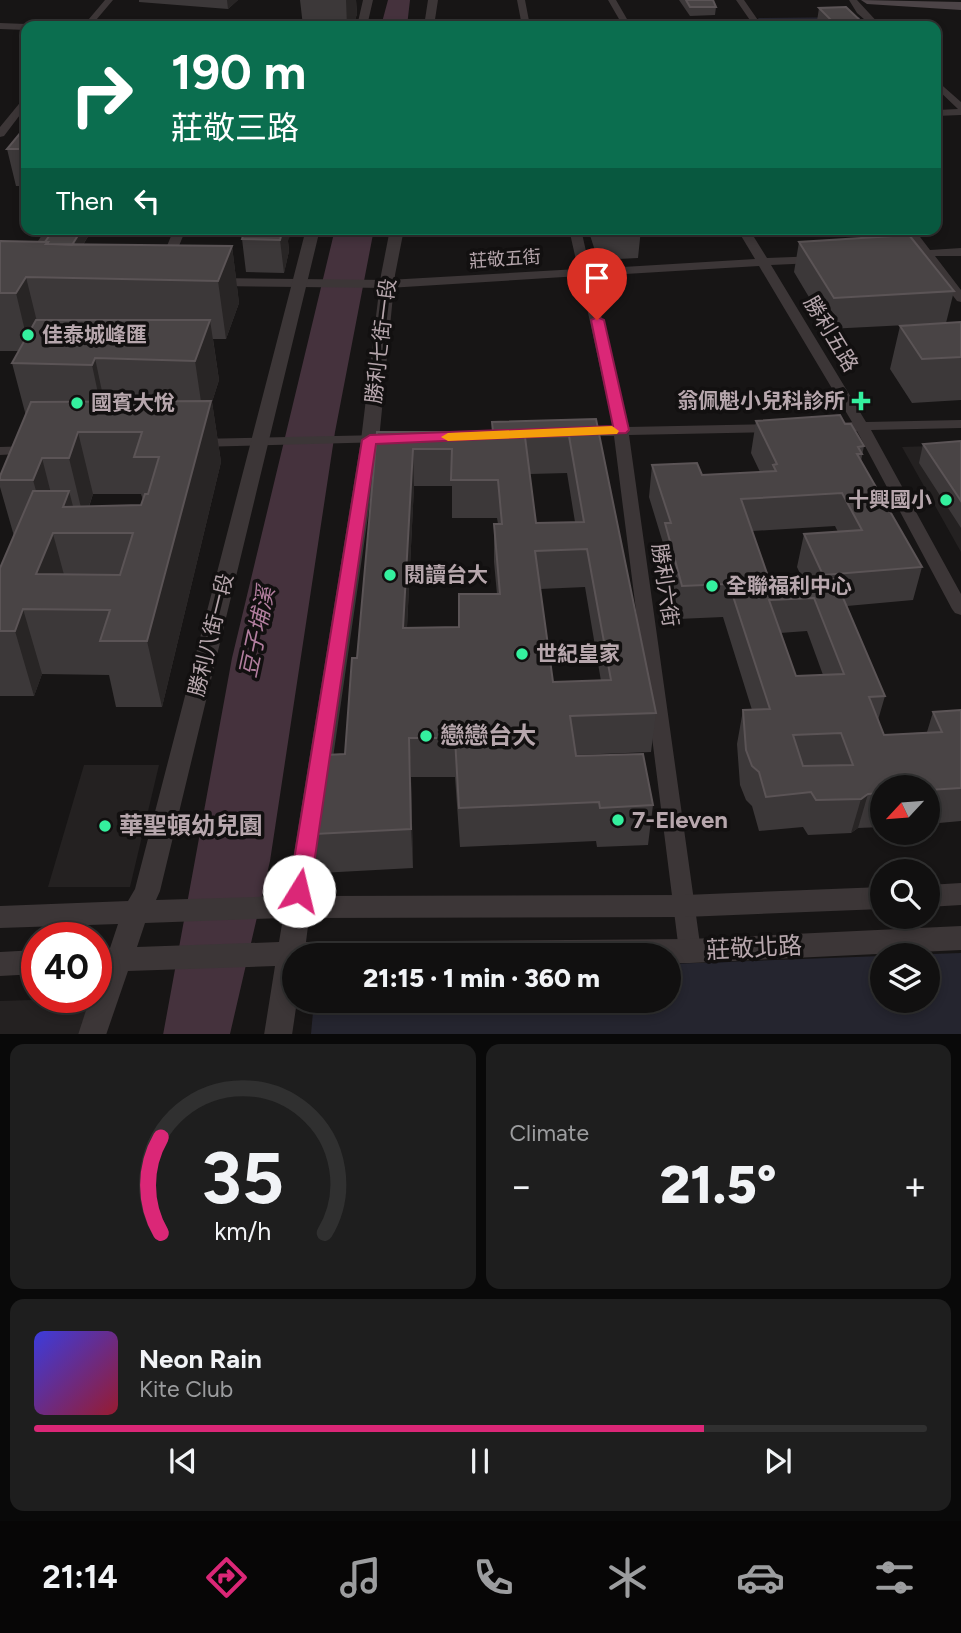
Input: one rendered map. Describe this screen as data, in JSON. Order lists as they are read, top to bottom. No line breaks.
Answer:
{"streets":{"street":["莊敬五街","勝利五路","勝利七街一段","勝利六街","勝利八街一段","莊敬北路"]},"crossings":[["莊敬五街","勝利五路"],["莊敬五街","勝利七街一段"],["莊敬五街","勝利六街"],["莊敬五街","勝利八街一段"],["勝利七街一段","莊敬北路"],["勝利六街","莊敬北路"],["勝利八街一段","莊敬北路"]],"water":["豆子埔溪"],"places":{"other":["佳泰城峰匯","國賓大悅","十興國小","閱讀台大","全聯福利中心","世紀皇家","戀戀台大","7-Eleven","華聖頓幼兒園"],"health":["翁佩魁小兒科診所"]},"north":"bottom left","page":{"turn":["190 m","莊敬三路"],"then":"Then","limit":"40","trip":"21:15 · 1 min · 360 m","tile":"Climate","heat":["−","21.5°","+"],"song":["Neon Rain","Kite Club"],"tabs":"21:14","gauge":["35","km/h"]}}
